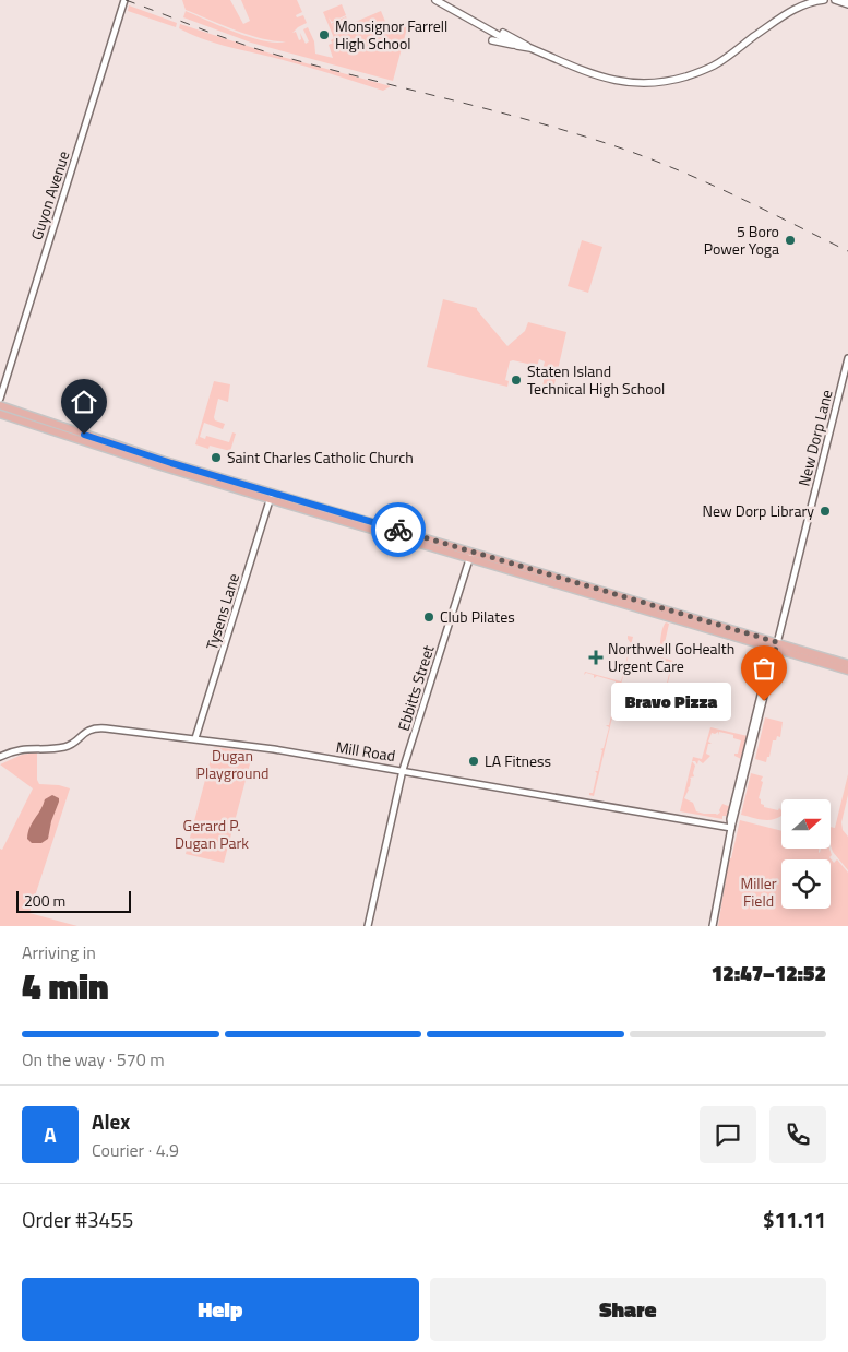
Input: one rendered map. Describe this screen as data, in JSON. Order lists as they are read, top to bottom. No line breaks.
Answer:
{"streets":{"street":["Guyon Avenue","New Dorp Lane","Tysens Lane","Ebbitts Street","Mill Road"]},"crossings":[["New Dorp Lane","Mill Road"],["Tysens Lane","Mill Road"],["Ebbitts Street","Mill Road"]],"parks":["Dugan Playground","Gerard P. Dugan Park","Miller Field"],"places":{"other":["Monsignor Farrell High School","5 Boro Power Yoga","Staten Island Technical High School","Saint Charles Catholic Church","New Dorp Library","Club Pilates","Bravo Pizza","LA Fitness"],"health":["Northwell GoHealth Urgent Care"]},"scale_bar":"200 m","north":"right","page":{"bubble":"Bravo Pizza","scale":"200 m","heading":["4 min","Arriving in","12:47–12:52"],"panel":["Alex","Courier · 4.9","Order #3455","$11.11"],"bar":"On the way · 570 m","round":"A","buttons":["Help","Share"]}}
